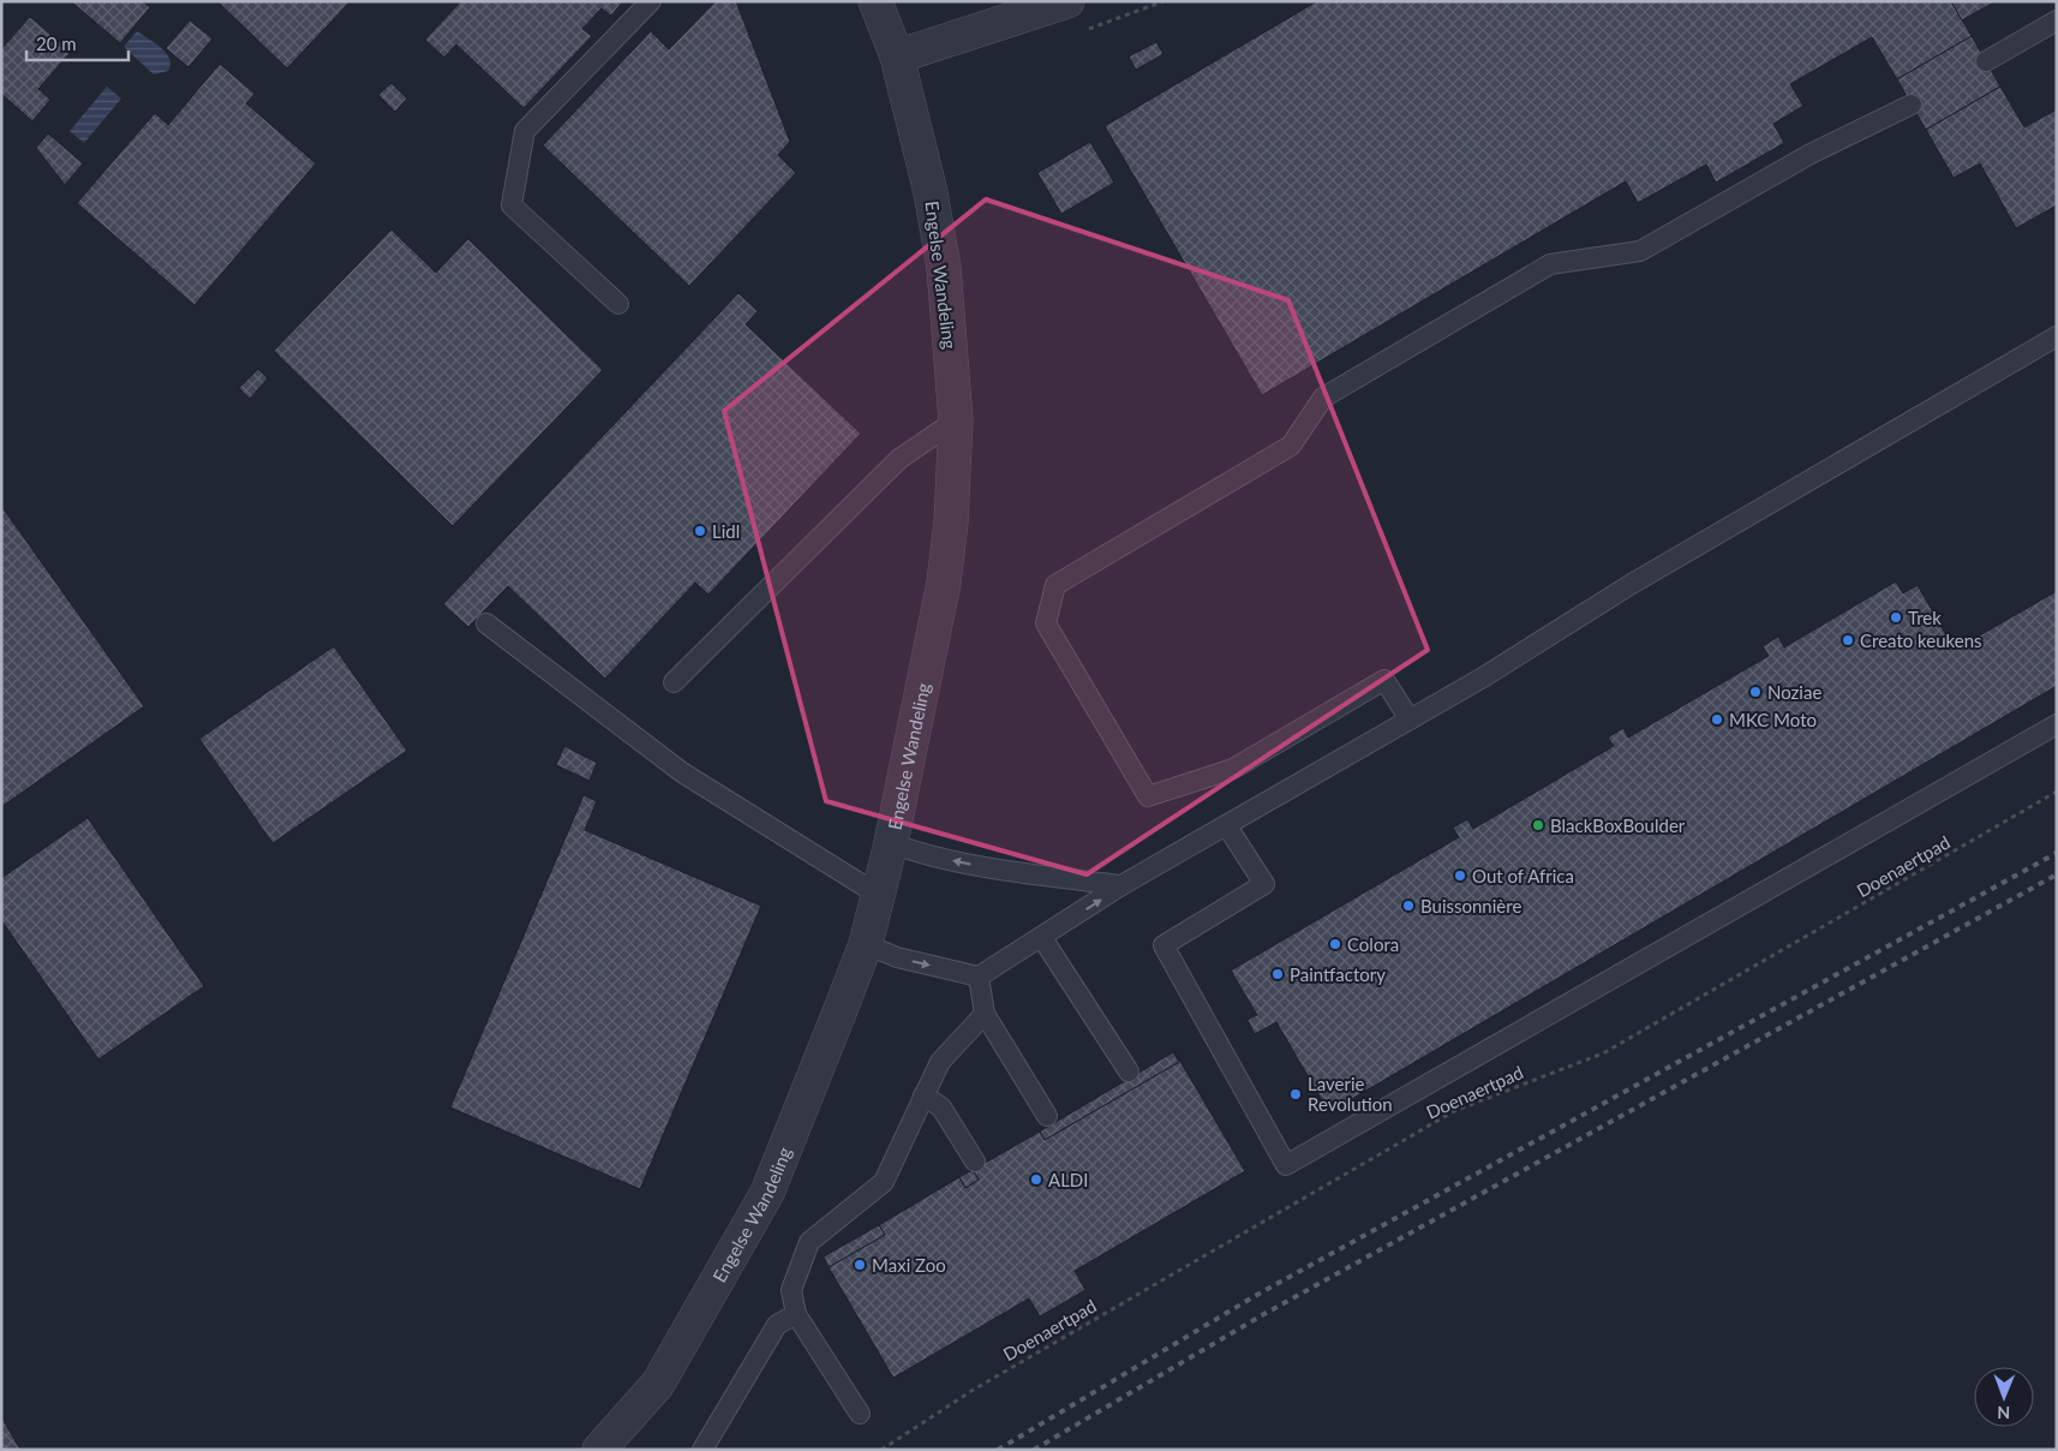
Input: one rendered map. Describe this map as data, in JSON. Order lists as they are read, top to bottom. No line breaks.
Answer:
{"streets":{"street":["Engelse Wandeling"],"path":["Doenaertpad"]},"places":["Lidl","Trek","Creato keukens","Noziae","MKC Moto","BlackBoxBoulder","Out of Africa","Buissonnière","Colora","Paintfactory","Laverie Revolution","ALDI","Maxi Zoo"],"scale_bar":"20 m","north":"bottom"}
